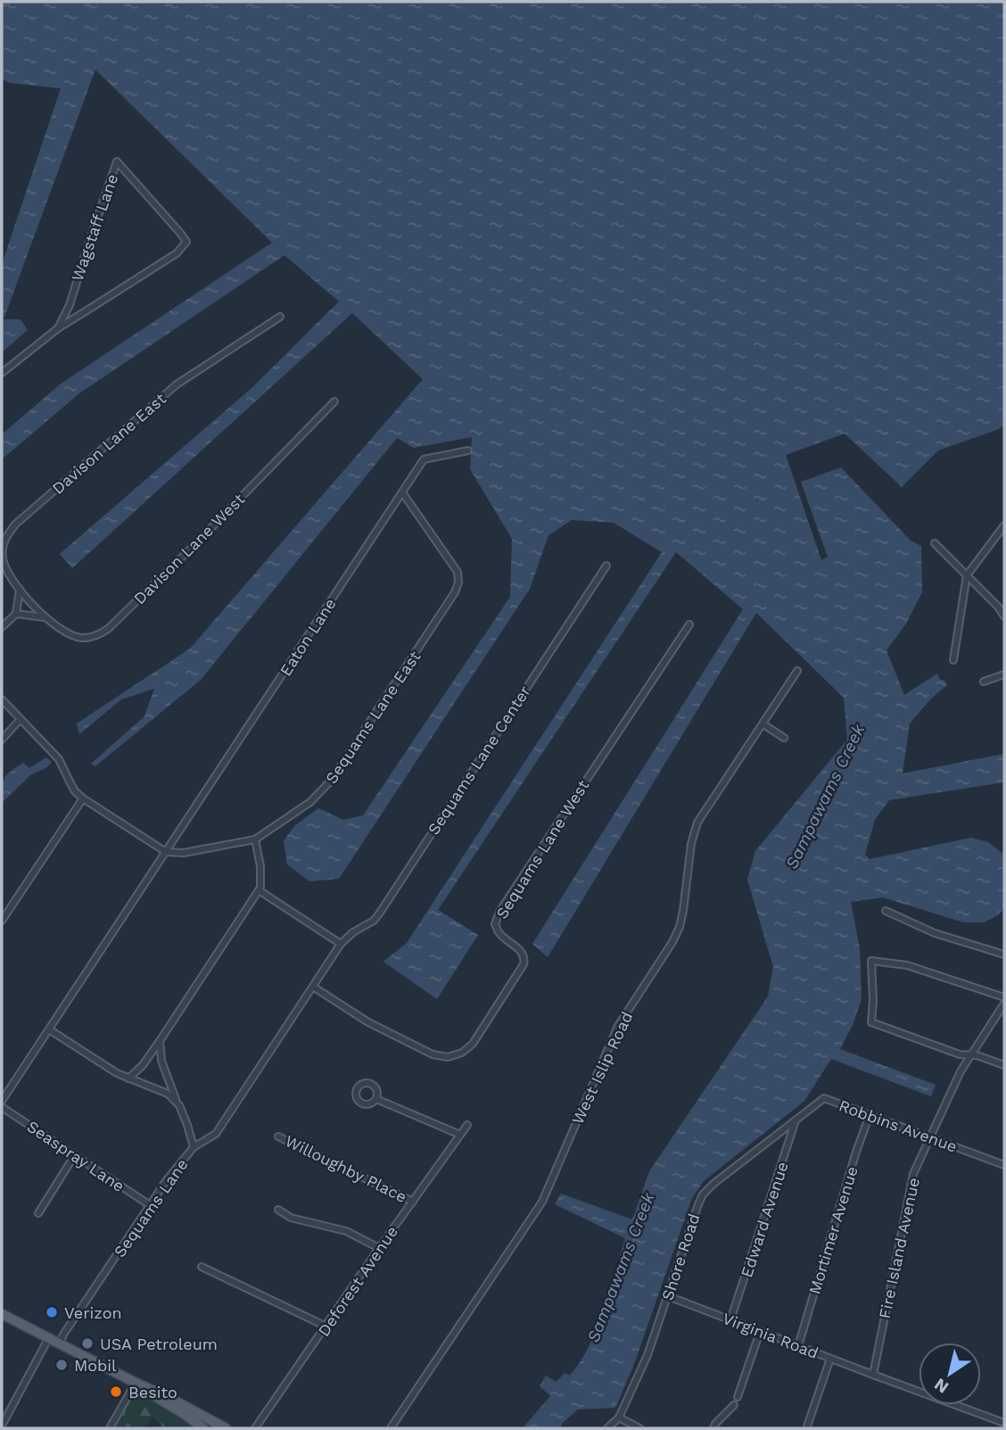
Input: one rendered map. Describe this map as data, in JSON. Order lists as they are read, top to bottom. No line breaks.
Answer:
{"streets":{"street":["Wagstaff Lane","Davison Lane East","Davison Lane West","Eaton Lane","Sequams Lane East","Sequams Lane Center","Sequams Lane West","West Islip Road","Robbins Avenue","Seaspray Lane","Willoughby Place","Sequams Lane","Edward Avenue","Mortimer Avenue","Fire Island Avenue","Shore Road","Deforest Avenue","Virginia Road"]},"crossings":[["Davison Lane East","Davison Lane West"],["Eaton Lane","Sequams Lane East"],["Sequams Lane Center","Sequams Lane West"],["Sequams Lane Center","Sequams Lane"],["Sequams Lane West","Sequams Lane"],["Robbins Avenue","Edward Avenue"],["Robbins Avenue","Mortimer Avenue"],["Robbins Avenue","Fire Island Avenue"],["Robbins Avenue","Shore Road"],["Seaspray Lane","Sequams Lane"],["Willoughby Place","Deforest Avenue"],["Edward Avenue","Shore Road"],["Edward Avenue","Virginia Road"],["Mortimer Avenue","Virginia Road"],["Fire Island Avenue","Virginia Road"],["Shore Road","Virginia Road"]],"water":["Sampawams Creek"],"places":["Verizon","USA Petroleum","Mobil","Besito"],"north":"bottom left"}
